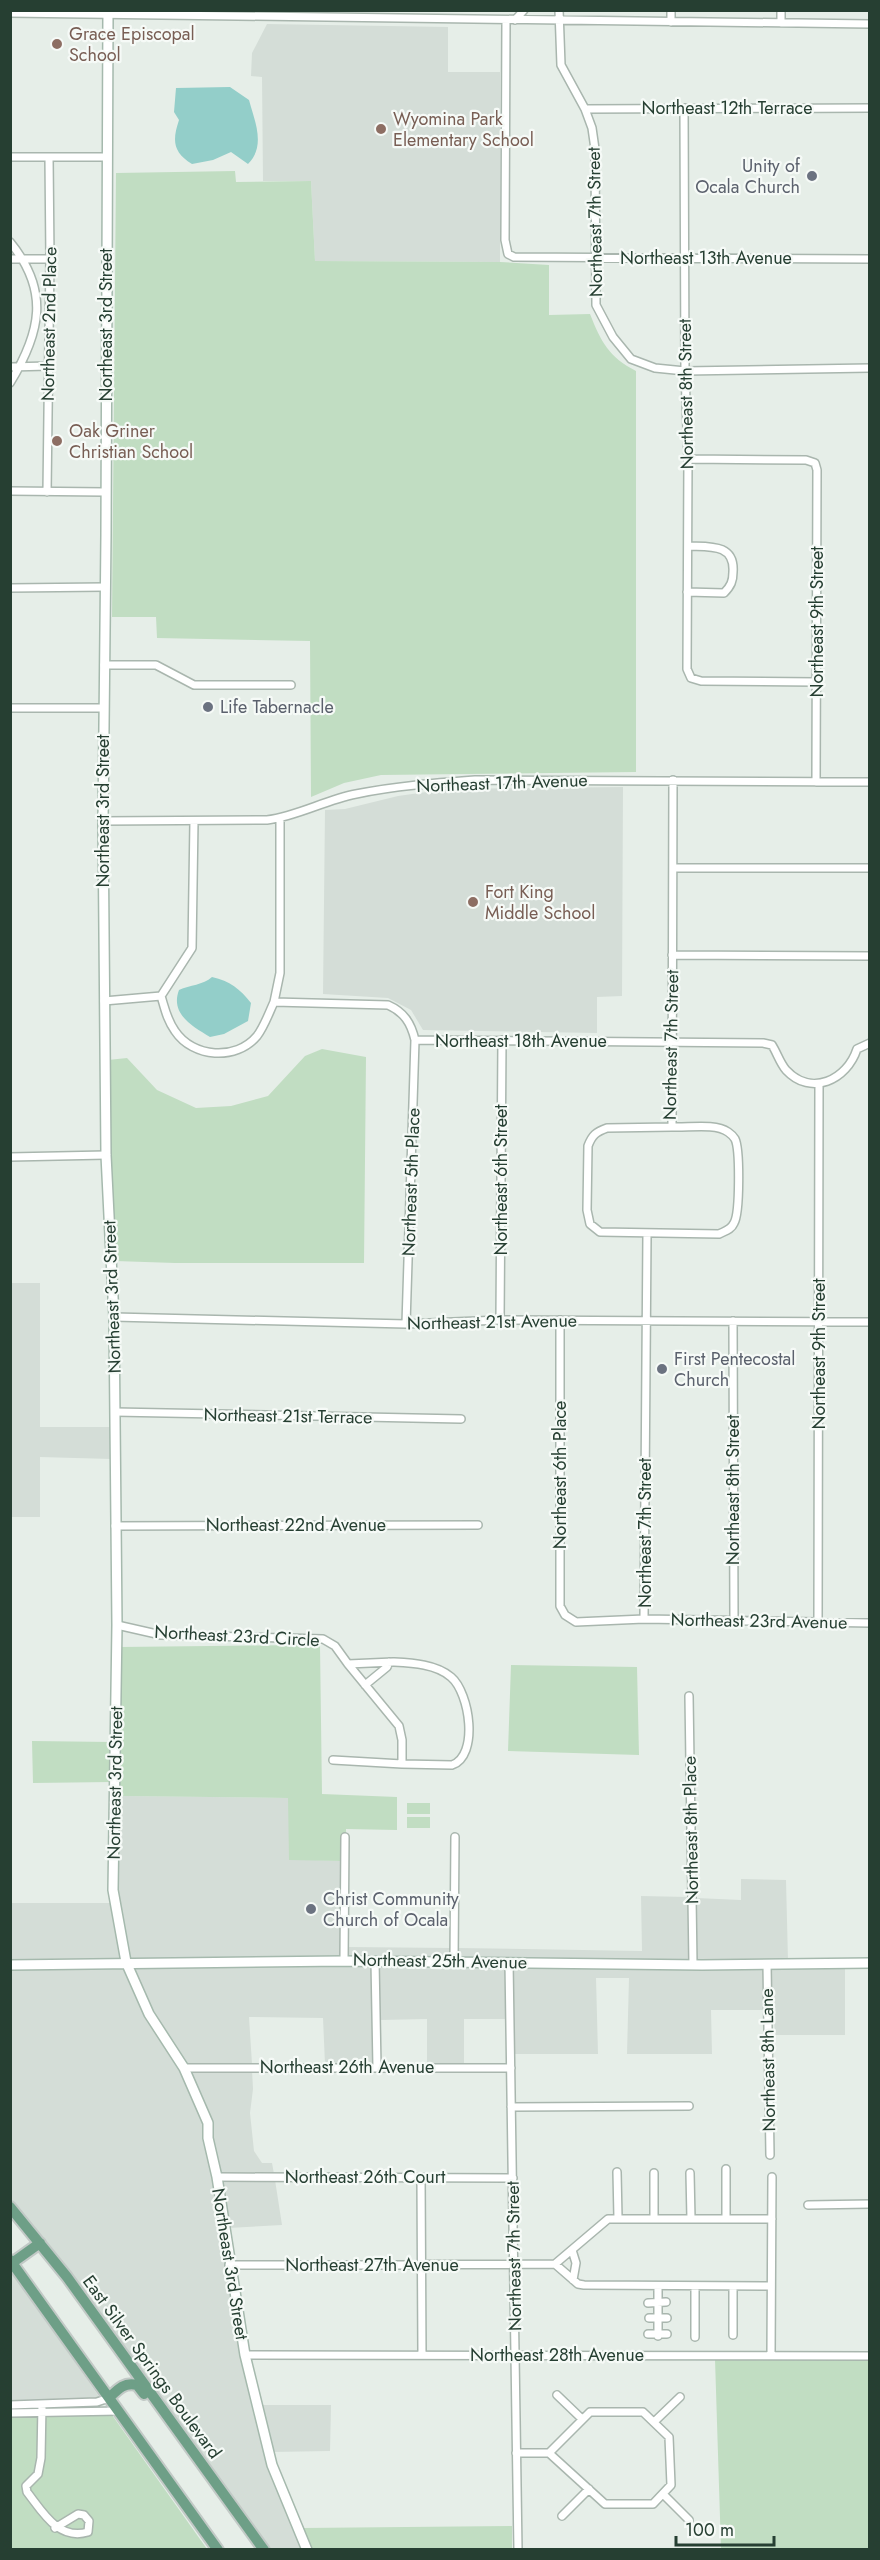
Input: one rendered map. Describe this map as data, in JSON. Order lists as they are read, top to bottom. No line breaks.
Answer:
{"streets":{"main road":["East Silver Springs Boulevard"],"street":["Northeast 12th Terrace","Northeast 7th Street","Northeast 13th Avenue","Northeast 2nd Place","Northeast 3rd Street","Northeast 8th Street","Northeast 9th Street","Northeast 17th Avenue","Northeast 18th Avenue","Northeast 6th Street","Northeast 5th Place","Northeast 21st Avenue","Northeast 21st Terrace","Northeast 6th Place","Northeast 22nd Avenue","Northeast 23rd Avenue","Northeast 23rd Circle","Northeast 8th Place","Northeast 25th Avenue","Northeast 8th Lane","Northeast 26th Avenue","Northeast 26th Court","Northeast 27th Avenue","Northeast 28th Avenue"]},"crossings":[["Northeast 12th Terrace","Northeast 7th Street"],["Northeast 12th Terrace","Northeast 8th Street"],["Northeast 7th Street","Northeast 13th Avenue"],["Northeast 7th Street","Northeast 8th Street"],["Northeast 7th Street","Northeast 17th Avenue"],["Northeast 7th Street","Northeast 18th Avenue"],["Northeast 7th Street","Northeast 21st Avenue"],["Northeast 7th Street","Northeast 23rd Avenue"],["Northeast 7th Street","Northeast 25th Avenue"],["Northeast 7th Street","Northeast 26th Avenue"],["Northeast 7th Street","Northeast 26th Court"],["Northeast 7th Street","Northeast 27th Avenue"],["Northeast 7th Street","Northeast 28th Avenue"],["Northeast 13th Avenue","Northeast 8th Street"],["Northeast 3rd Street","Northeast 17th Avenue"],["Northeast 3rd Street","Northeast 21st Avenue"],["Northeast 3rd Street","Northeast 21st Terrace"],["Northeast 3rd Street","Northeast 22nd Avenue"],["Northeast 3rd Street","Northeast 23rd Circle"],["Northeast 3rd Street","Northeast 25th Avenue"],["Northeast 3rd Street","Northeast 26th Avenue"],["Northeast 3rd Street","Northeast 26th Court"],["Northeast 3rd Street","Northeast 27th Avenue"],["Northeast 3rd Street","Northeast 28th Avenue"],["Northeast 8th Street","Northeast 9th Street"],["Northeast 8th Street","Northeast 21st Avenue"],["Northeast 8th Street","Northeast 23rd Avenue"],["Northeast 9th Street","Northeast 17th Avenue"],["Northeast 9th Street","Northeast 18th Avenue"],["Northeast 9th Street","Northeast 21st Avenue"],["Northeast 9th Street","Northeast 23rd Avenue"],["Northeast 18th Avenue","Northeast 6th Street"],["Northeast 18th Avenue","Northeast 5th Place"],["Northeast 6th Street","Northeast 21st Avenue"],["Northeast 5th Place","Northeast 21st Avenue"],["Northeast 21st Avenue","Northeast 6th Place"],["Northeast 6th Place","Northeast 23rd Avenue"],["Northeast 8th Place","Northeast 25th Avenue"],["Northeast 25th Avenue","Northeast 8th Lane"]],"places":["Grace Episcopal School","Wyomina Park Elementary School","Unity of Ocala Church","Oak Griner Christian School","Life Tabernacle","Fort King Middle School","First Pentecostal Church","Christ Community Church of Ocala"],"scale_bar":"100 m"}
